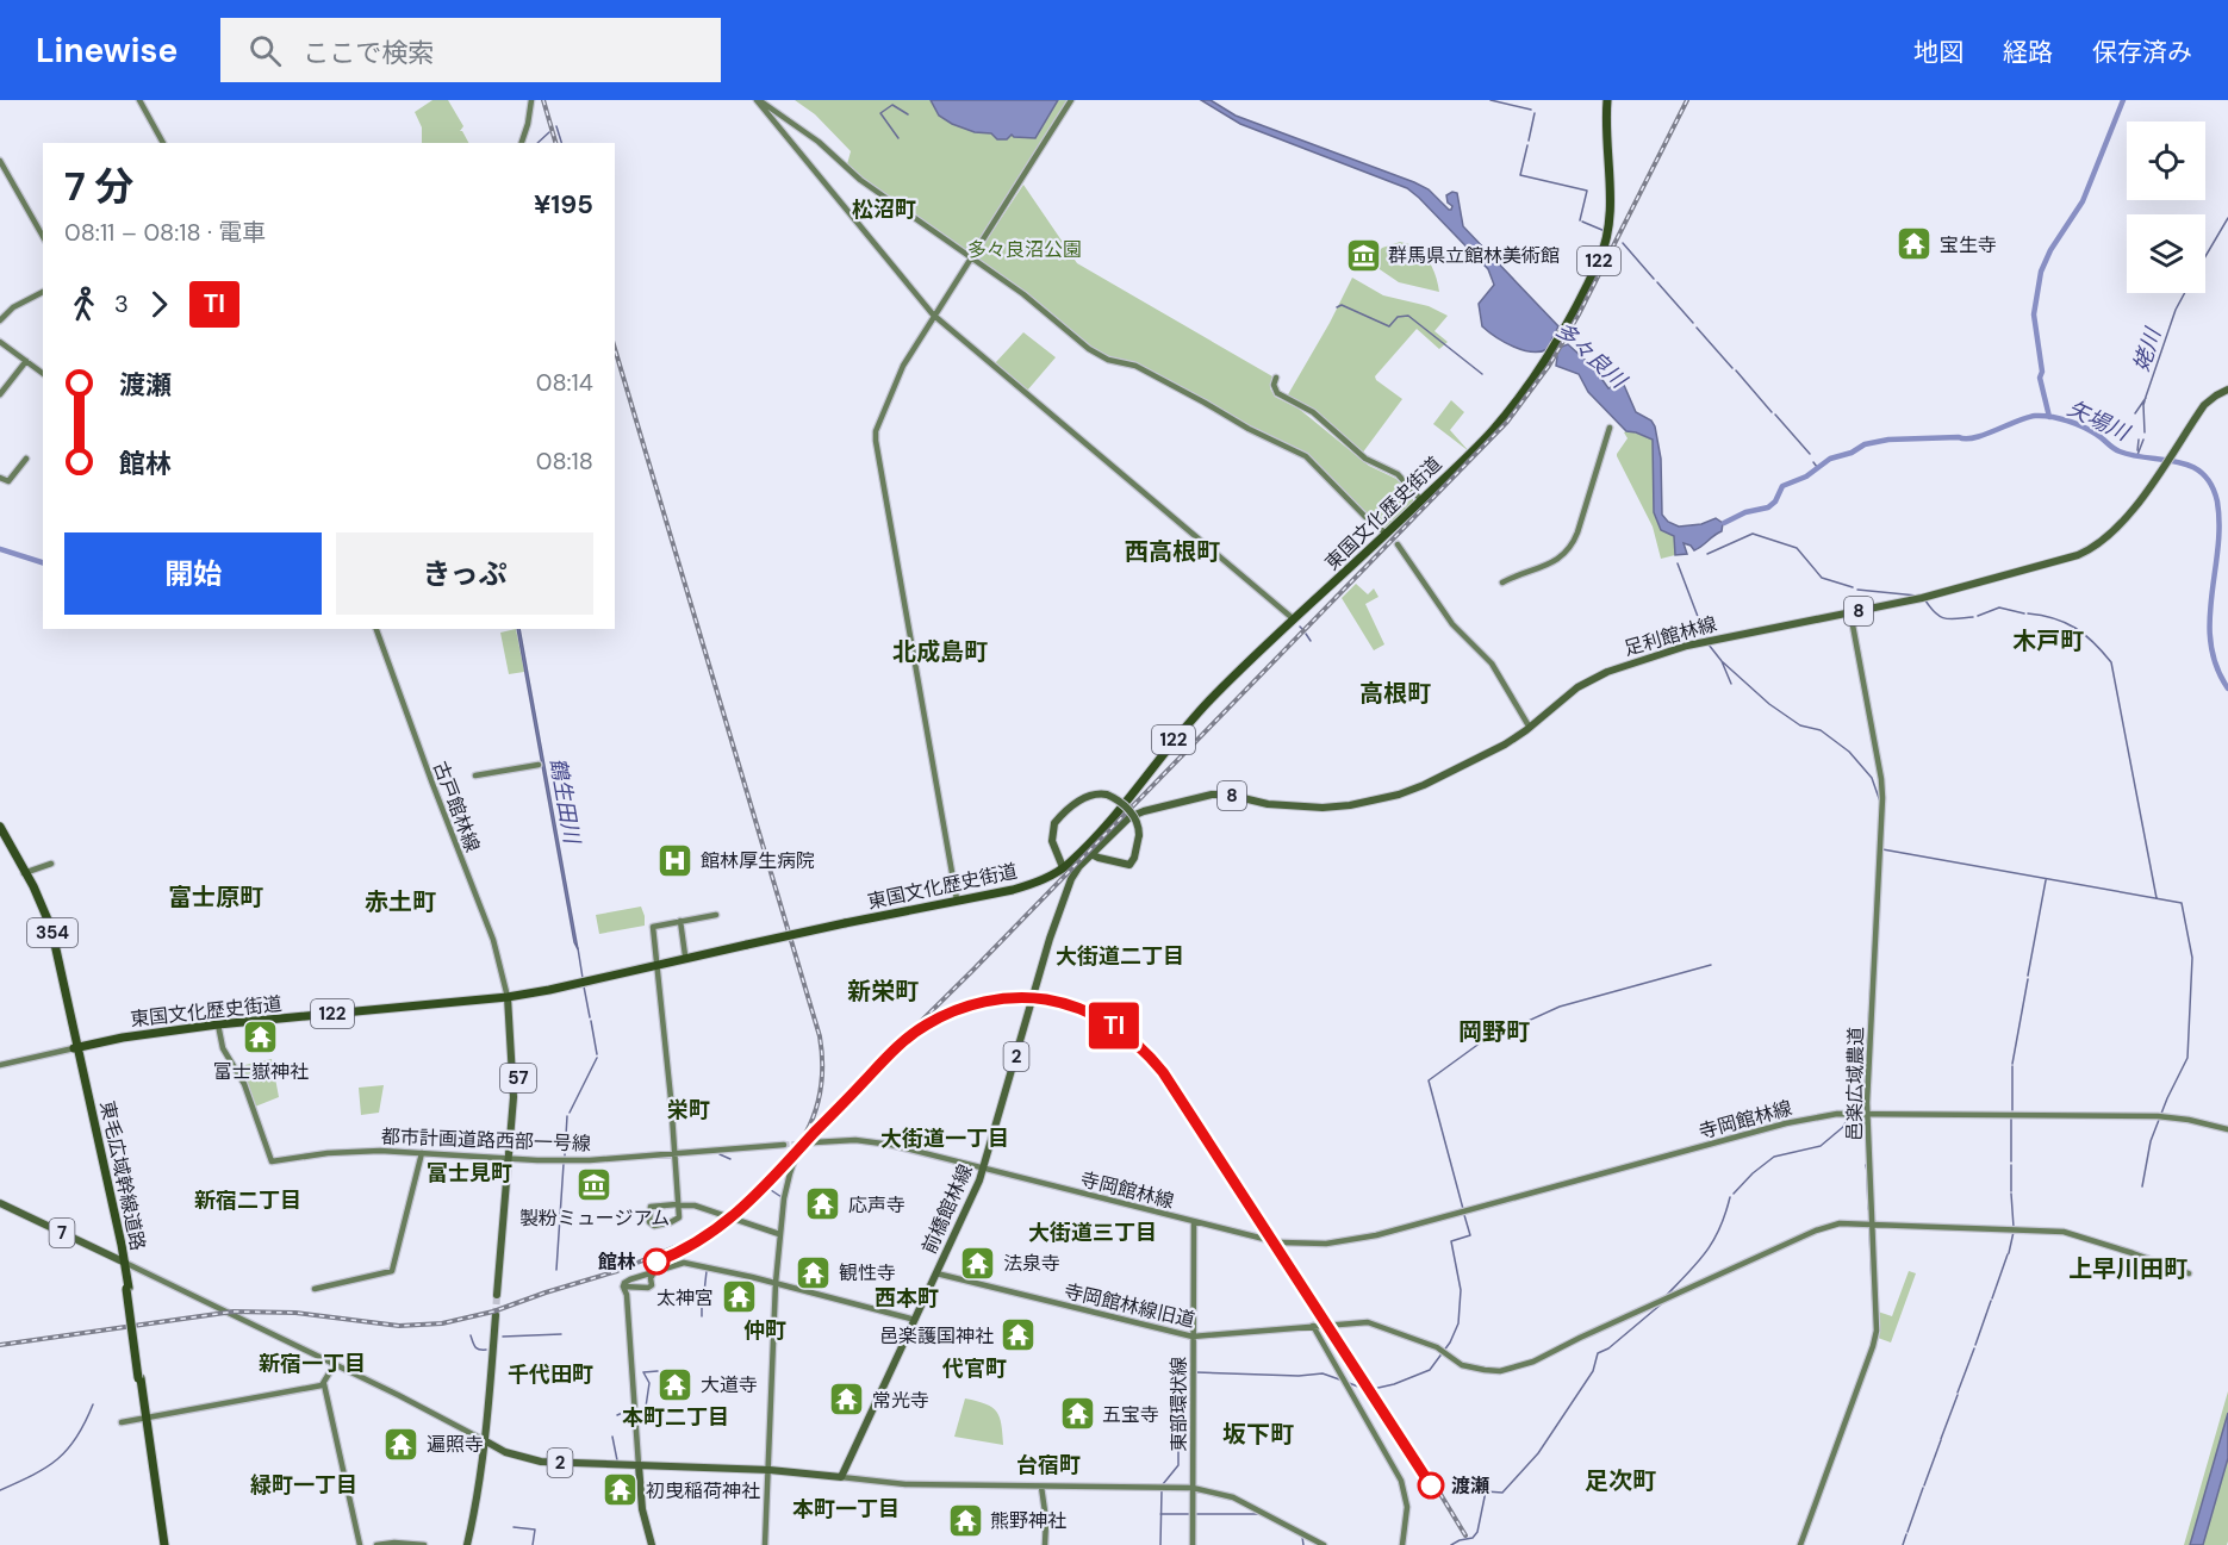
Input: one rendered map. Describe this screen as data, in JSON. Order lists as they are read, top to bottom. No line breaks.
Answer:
{"streets":{"highway":["122","東国文化歴史街道","354","東毛広域幹線道路"],"main road":["8","足利館林線","2","57","前橋館林線","7"],"street":["古戸館林線","邑楽広域農道","寺岡館林線","都市計画道路西部一号線","寺岡館林線旧道","東部環状線"]},"crossings":[["東国文化歴史街道","古戸館林線"],["東国文化歴史街道","57"],["東国文化歴史街道","都市計画道路西部一号線"],["東国文化歴史街道","東毛広域幹線道路"],["足利館林線","邑楽広域農道"],["足利館林線","前橋館林線"],["古戸館林線","57"],["2","前橋館林線"],["57","都市計画道路西部一号線"],["邑楽広域農道","寺岡館林線"],["邑楽広域農道","寺岡館林線旧道"],["寺岡館林線","前橋館林線"],["寺岡館林線","東部環状線"],["東毛広域幹線道路","7"],["前橋館林線","寺岡館林線旧道"],["寺岡館林線旧道","東部環状線"]],"districts":["松沼町","西高根町","木戸町","北成島町","高根町","富士原町","赤土町","大街道二丁目","新栄町","岡野町","栄町","大街道一丁目","富士見町","新宿二丁目","大街道三丁目","上早川田町","西本町","仲町","新宿一丁目","代官町","千代田町","本町二丁目","坂下町","台宿町","足次町","緑町一丁目","本町一丁目"],"water":["姥川","多々良川","矢場川","鶴生田川"],"parks":["多々良沼公園"],"places":{"temple":["宝生寺","富士嶽神社","応声寺","法泉寺","観性寺","太神宮","邑楽護国神社","大道寺","常光寺","五宝寺","遍照寺","初曳稲荷神社","熊野神社"],"museum":["群馬県立館林美術館","製粉ミュージアム"],"hospital":["館林厚生病院"],"other":["館林","渡瀬"]},"page":{"header":"Linewise","search":"ここで検索","nav":["地図","経路","保存済み"],"on_map":"TI","heading":["7 分","08:11 – 08:18 · 電車","¥195"],"legs":["3","TI"],"list":[{"name":"渡瀬","value":"08:14"},{"name":"館林","value":"08:18"}],"buttons":["開始","きっぷ"]}}
